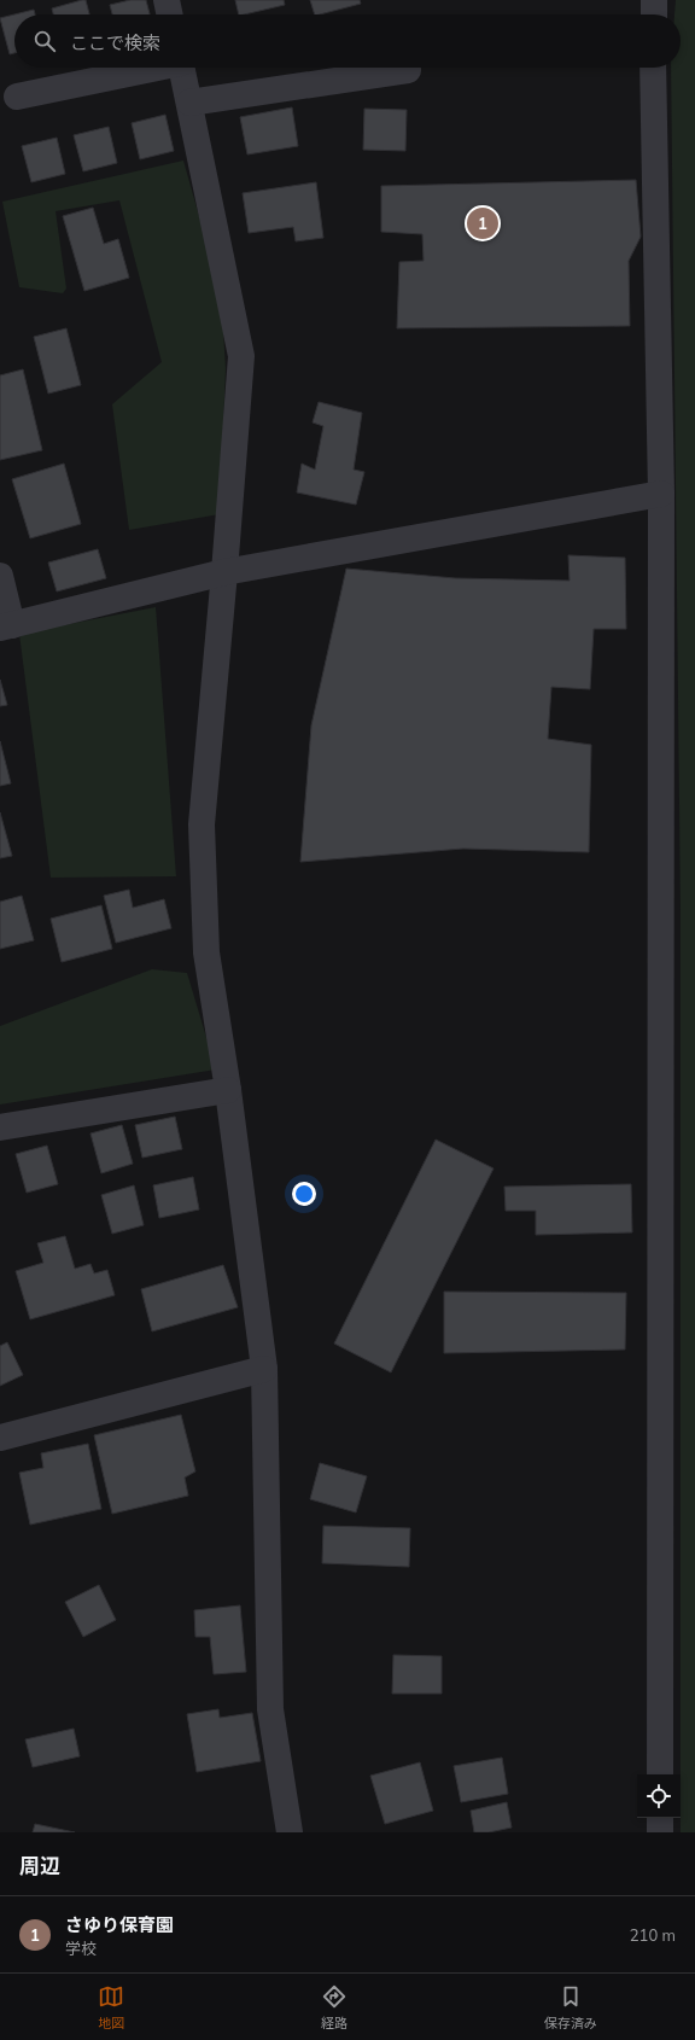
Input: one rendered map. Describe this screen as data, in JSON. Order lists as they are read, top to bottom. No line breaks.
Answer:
{"page":{"search":"ここで検索","pins":"1","heading":"周辺","list":[{"mark":"1","name":"さゆり保育園","note":"学校","value":"210 m"}],"nav":["地図","経路","保存済み"]}}
